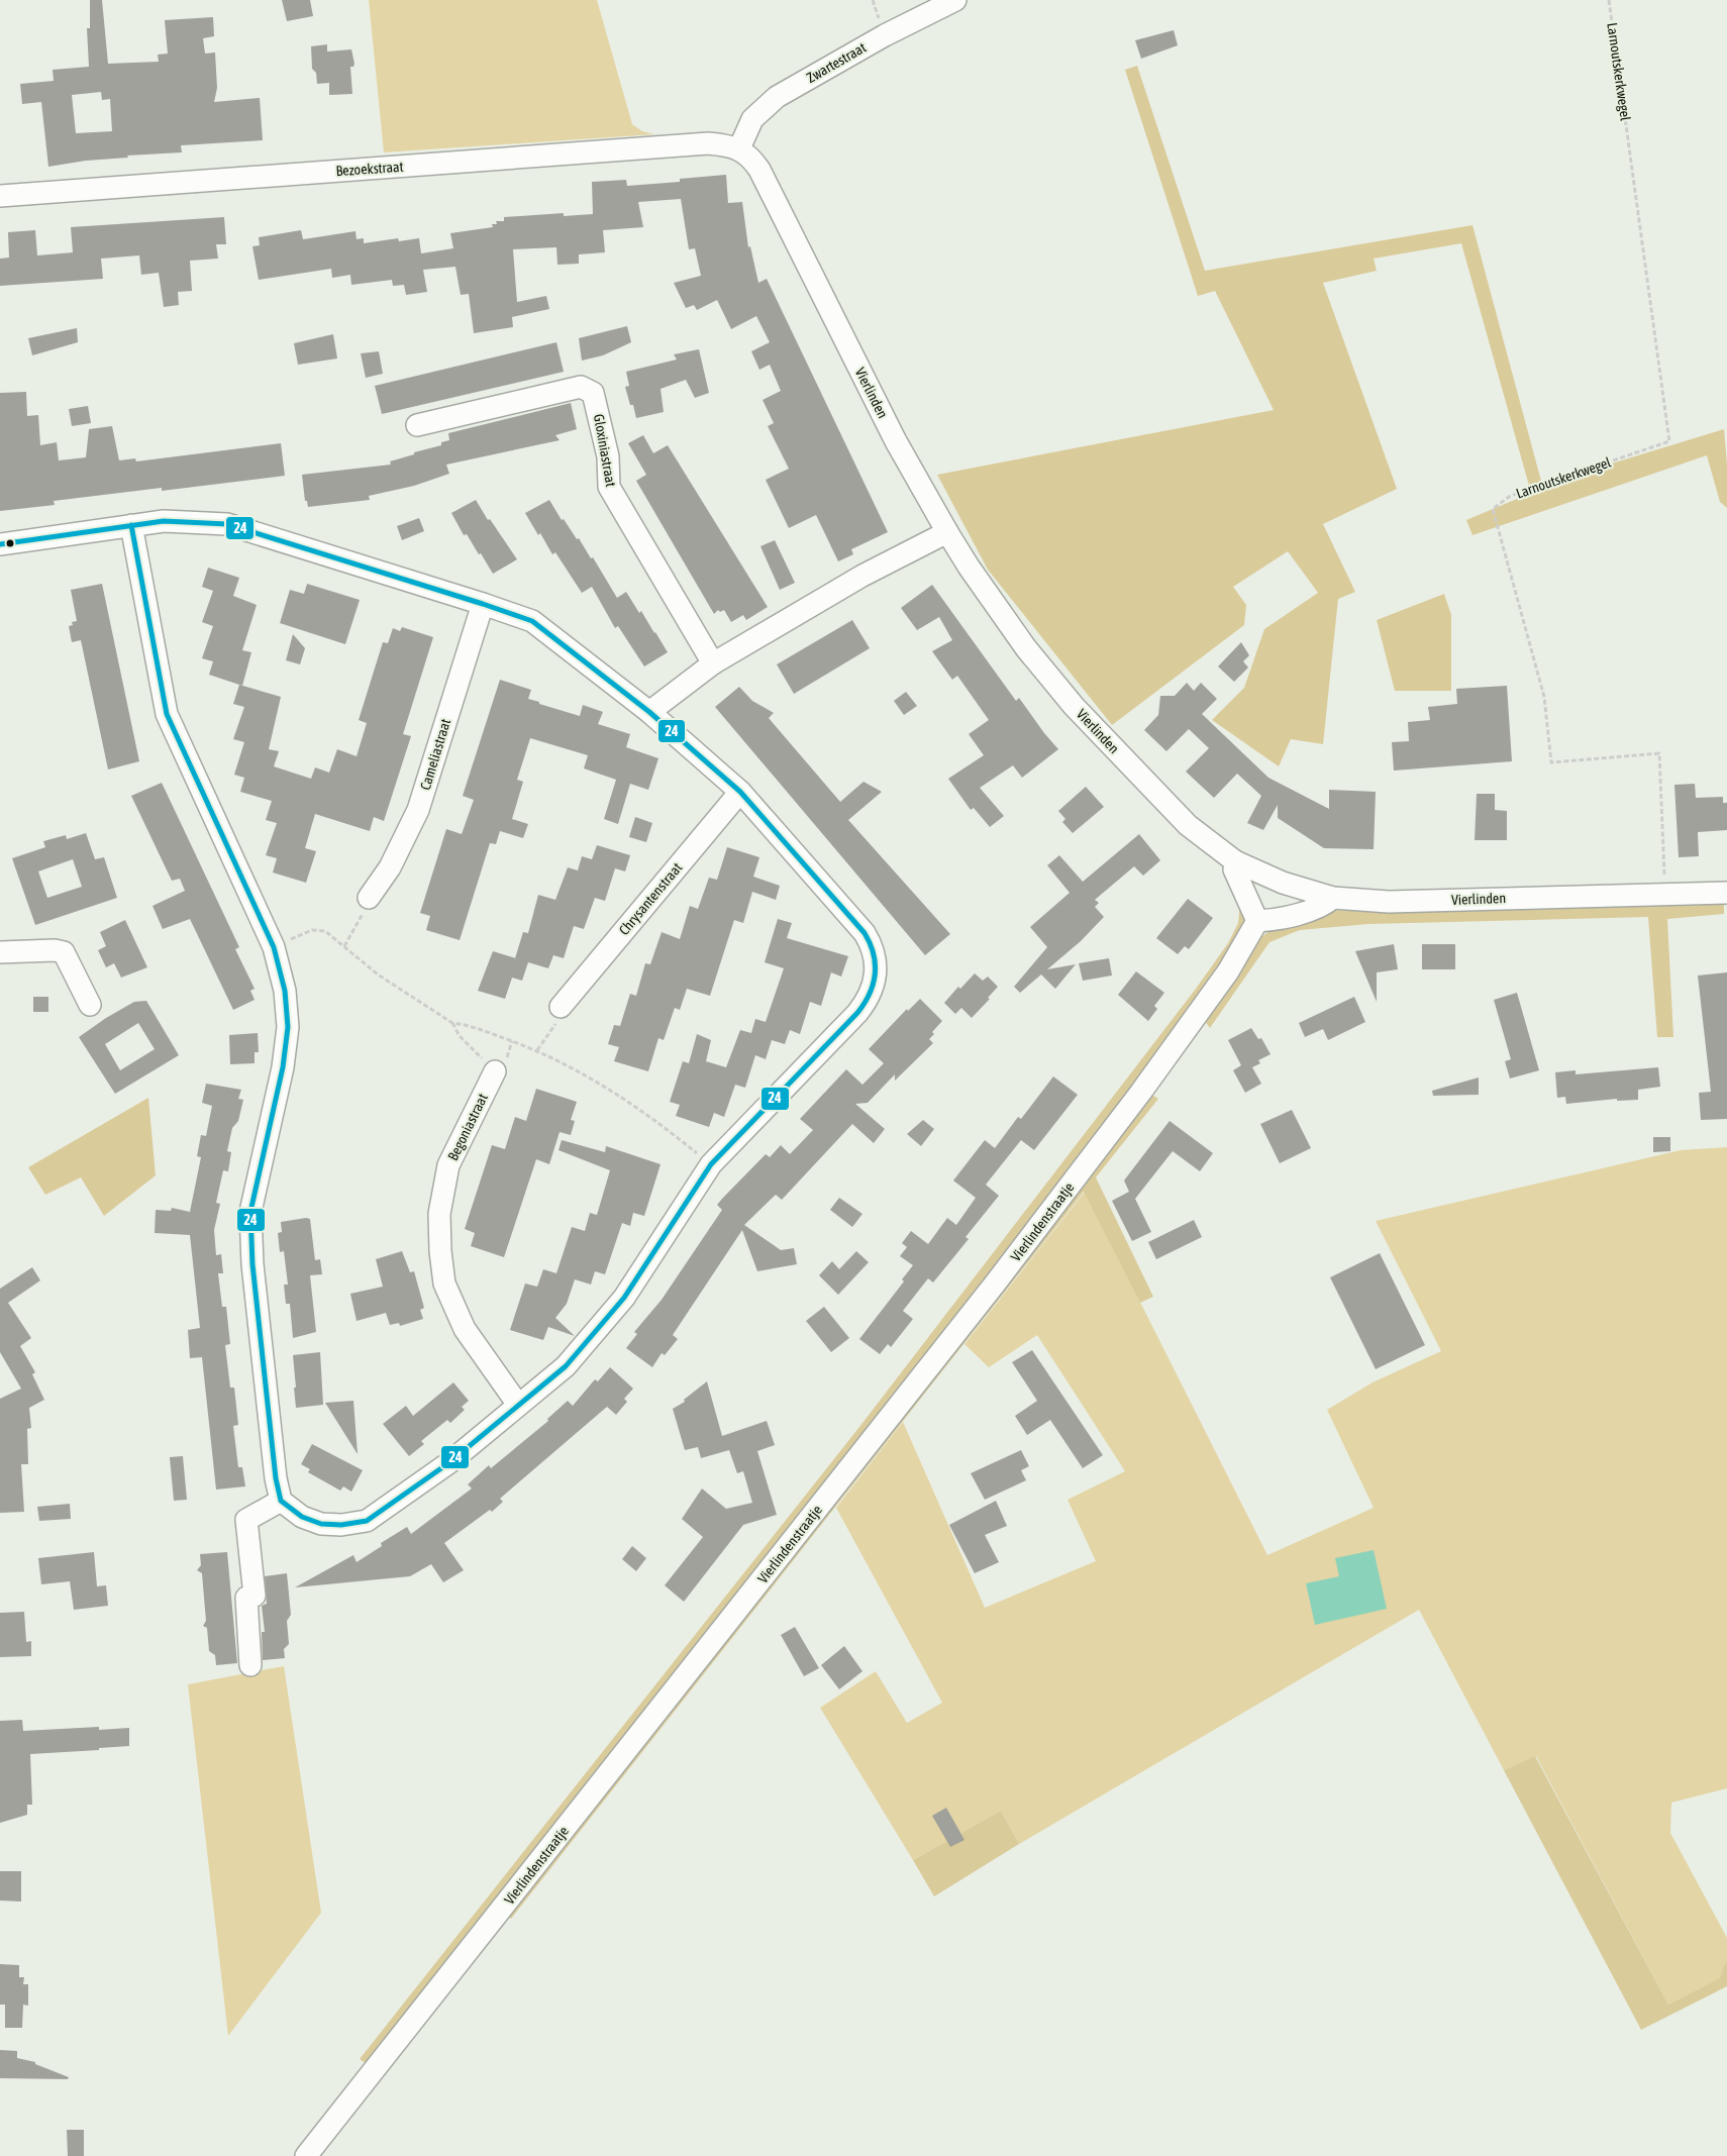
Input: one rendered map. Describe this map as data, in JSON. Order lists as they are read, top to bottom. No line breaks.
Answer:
{"streets":{"street":["Zwartestraat","Bezoekstraat","Vierlinden","Gloxiniastraat","Cameliastraat","Chrysantenstraat","Begoniastraat","Vierlindenstraatje"],"path":["Larnoutskerkwegel"]},"crossings":[["Zwartestraat","Bezoekstraat"],["Zwartestraat","Vierlinden"],["Larnoutskerkwegel","Vierlinden"],["Bezoekstraat","Vierlinden"]],"lines":["transit line 24"]}
